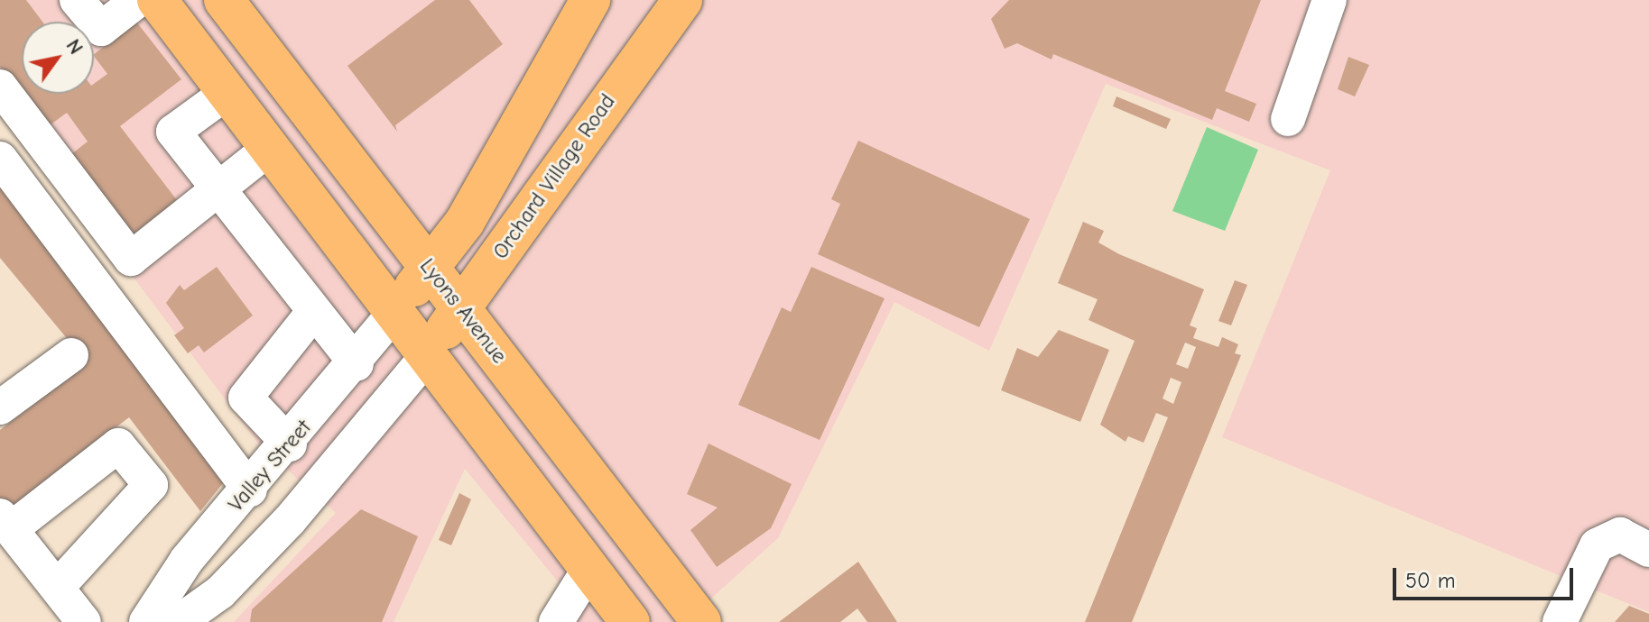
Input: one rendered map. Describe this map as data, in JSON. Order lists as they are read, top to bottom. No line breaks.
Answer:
{"streets":{"main road":["Orchard Village Road","Lyons Avenue"],"street":["Valley Street"]},"crossings":[["Orchard Village Road","Lyons Avenue"]],"scale_bar":"50 m","north":"top right"}
